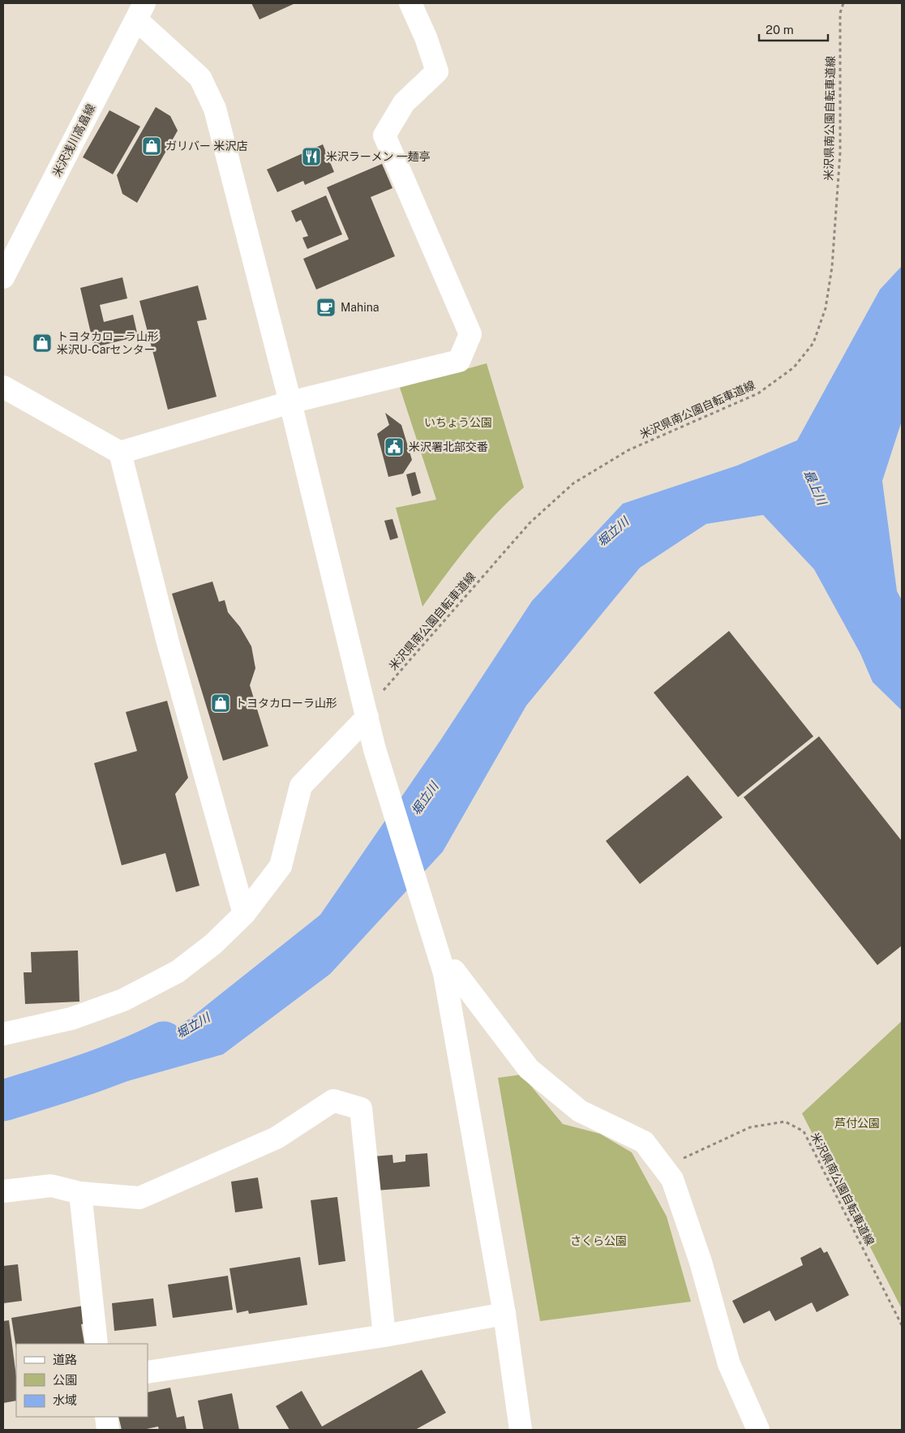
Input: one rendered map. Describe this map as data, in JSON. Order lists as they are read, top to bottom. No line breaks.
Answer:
{"streets":{"street":["米沢浅川高畠線"],"path":["米沢県南公園自転車道線"]},"water":["最上川","堀立川"],"parks":["いちょう公園","芦付公園","さくら公園"],"places":{"shop":["ガリバー 米沢店","トヨタカローラ山形 米沢U-Carセンター","トヨタカローラ山形"],"restaurant":["米沢ラーメン 一麺亭"],"cafe":["Mahina"],"public building":["米沢署北部交番"]},"legend":["道路","公園","水域"],"scale_bar":"20 m"}
